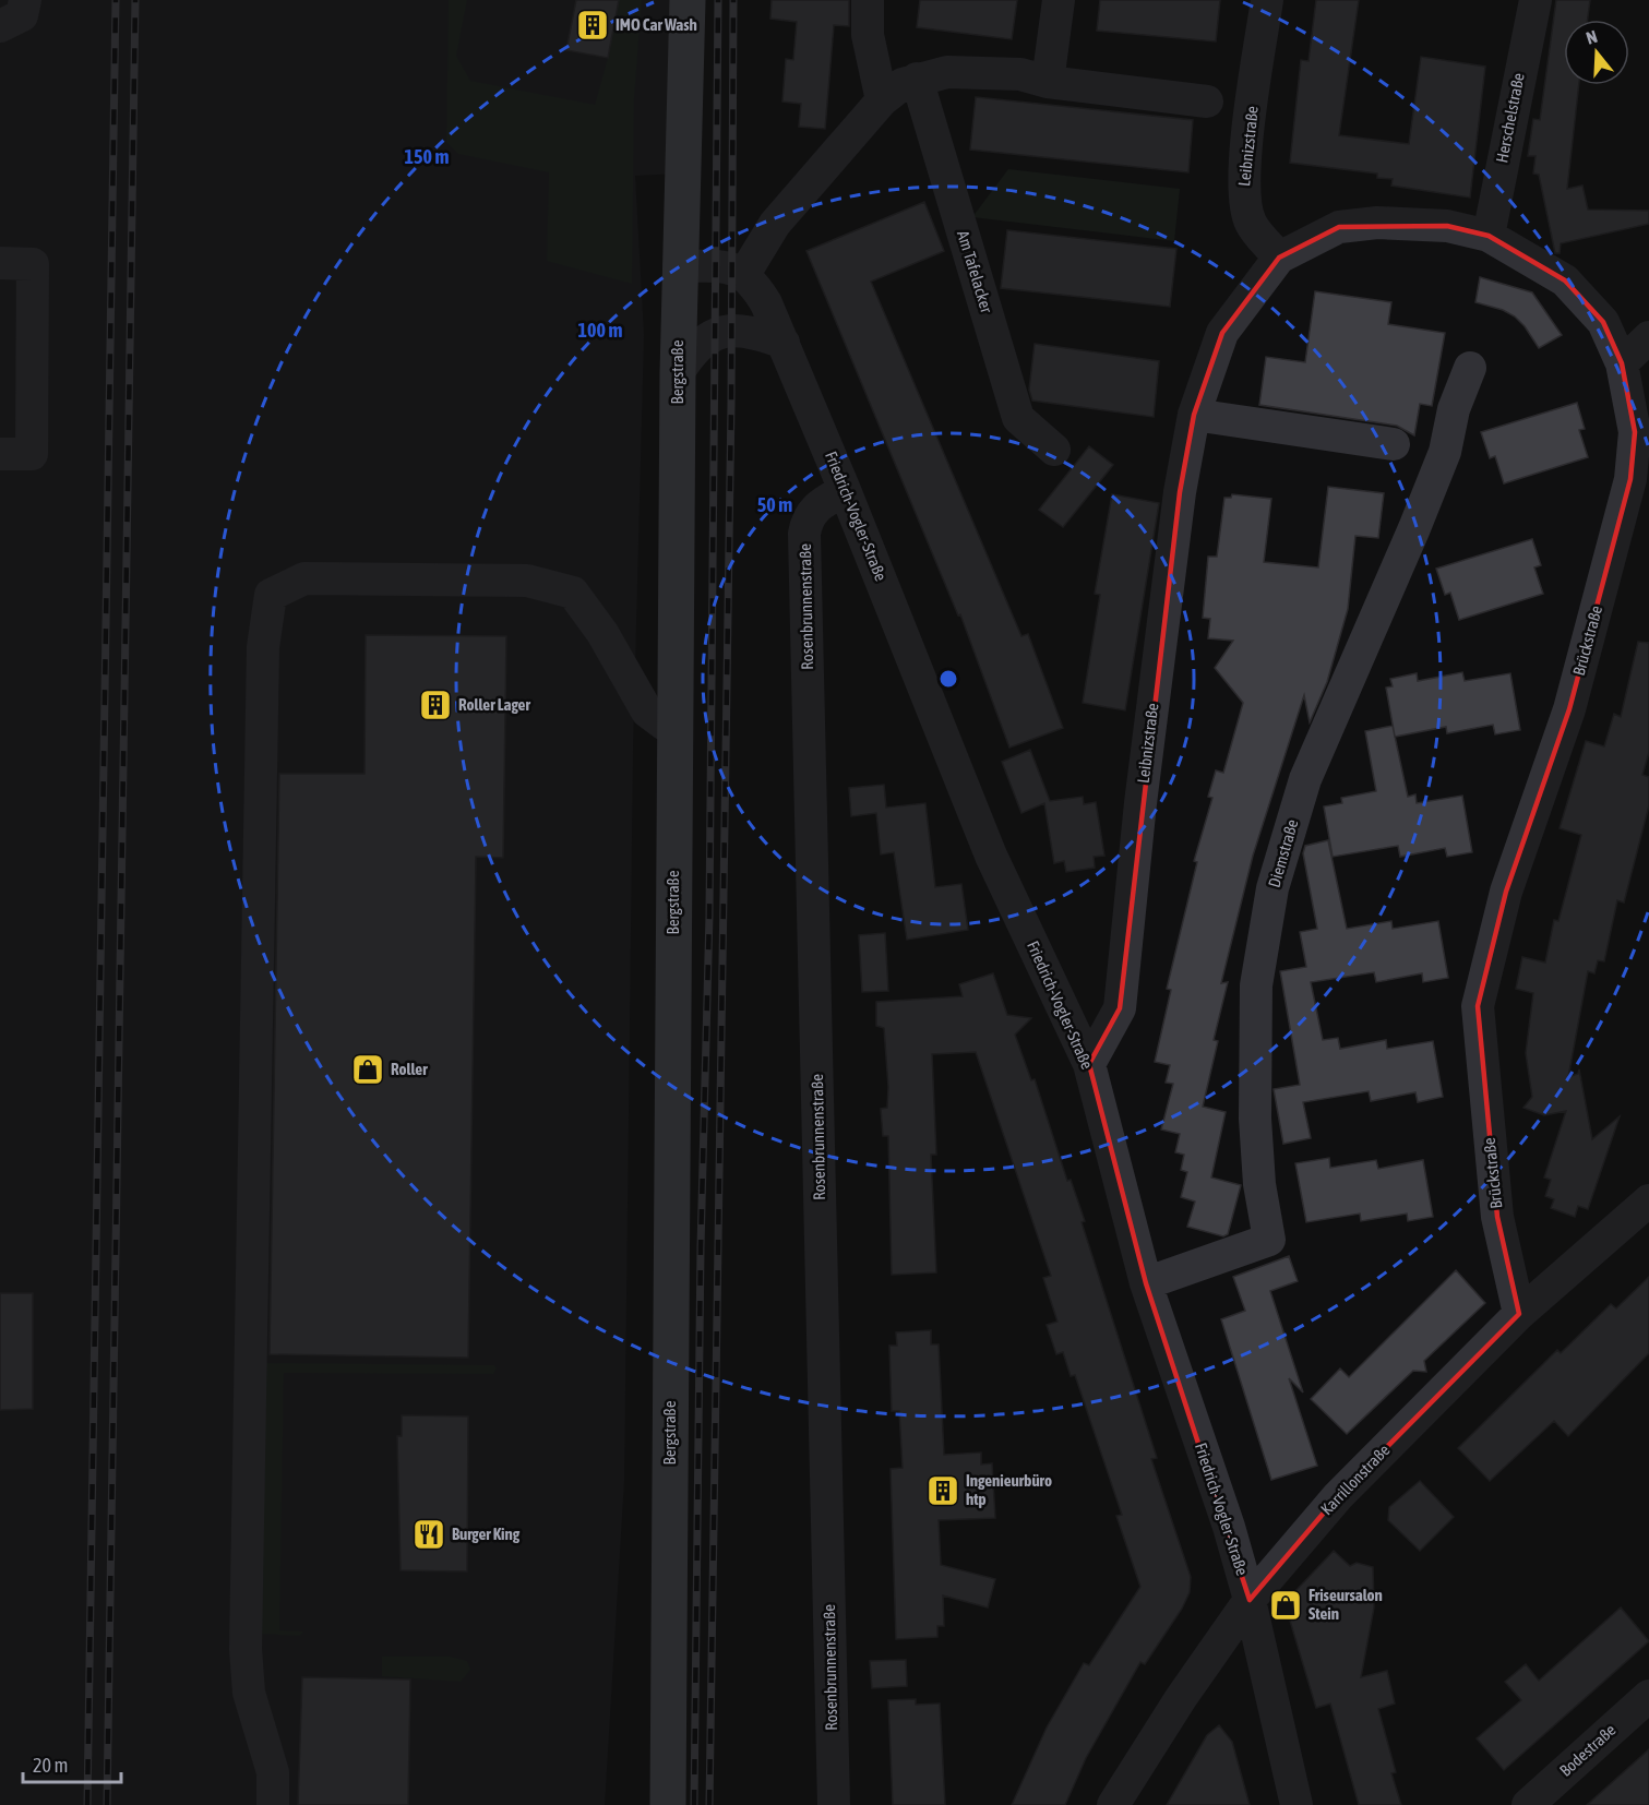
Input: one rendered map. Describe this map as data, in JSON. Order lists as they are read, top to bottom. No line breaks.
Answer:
{"streets":{"main road":["Bergstraße"],"street":["Herschelstraße","Leibnizstraße","Am Tafelacker","Friedrich-Vogler-Straße","Rosenbrunnenstraße","Brückstraße","Diemstraße","Karrillonstraße","Bodestraße"]},"crossings":[["Herschelstraße","Brückstraße"],["Leibnizstraße","Friedrich-Vogler-Straße"],["Leibnizstraße","Brückstraße"],["Friedrich-Vogler-Straße","Rosenbrunnenstraße"],["Friedrich-Vogler-Straße","Diemstraße"],["Friedrich-Vogler-Straße","Karrillonstraße"],["Brückstraße","Karrillonstraße"]],"places":{"building":["IMO Car Wash","Roller Lager","Ingenieurbüro htp"],"shop":["Roller","Friseursalon Stein"],"restaurant":["Burger King"]},"scale_bar":"20 m","north":"top","rings":["150 m","100 m","50 m"]}
